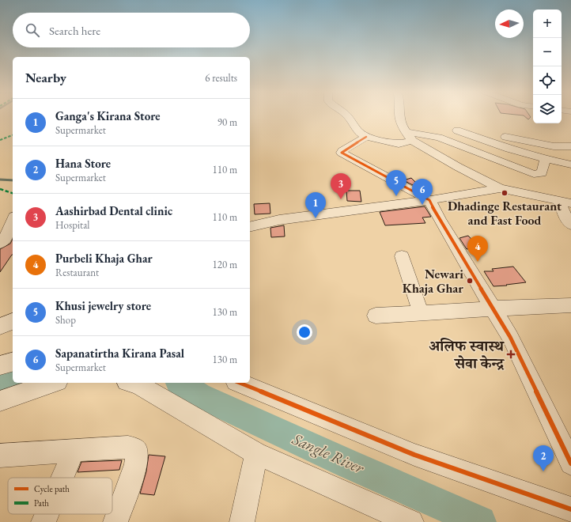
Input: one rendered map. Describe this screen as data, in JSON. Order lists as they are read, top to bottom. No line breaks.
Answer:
{"water":["Sangle River"],"places":{"other":["Dhadinge Restaurant and Fast Food","Newari Khaja Ghar"],"health":["अलिफ स्वास्थ सेवा केन्द्र"]},"legend":["Cycle path","Path"],"north":"left","page":{"map_buttons":["+","−"],"search":"Search here","heading":["Nearby","6 results"],"list":[{"mark":"1","name":"Ganga's Kirana Store","note":"Supermarket","value":"90 m"},{"mark":"2","name":"Hana Store","note":"Supermarket","value":"110 m"},{"mark":"3","name":"Aashirbad Dental clinic","note":"Hospital","value":"110 m"},{"mark":"4","name":"Purbeli Khaja Ghar","note":"Restaurant","value":"120 m"},{"mark":"5","name":"Khusi jewelry store","note":"Shop","value":"130 m"},{"mark":"6","name":"Sapanatirtha Kirana Pasal","note":"Supermarket","value":"130 m"}],"pins":["5","3","6","1","4","2"]}}
